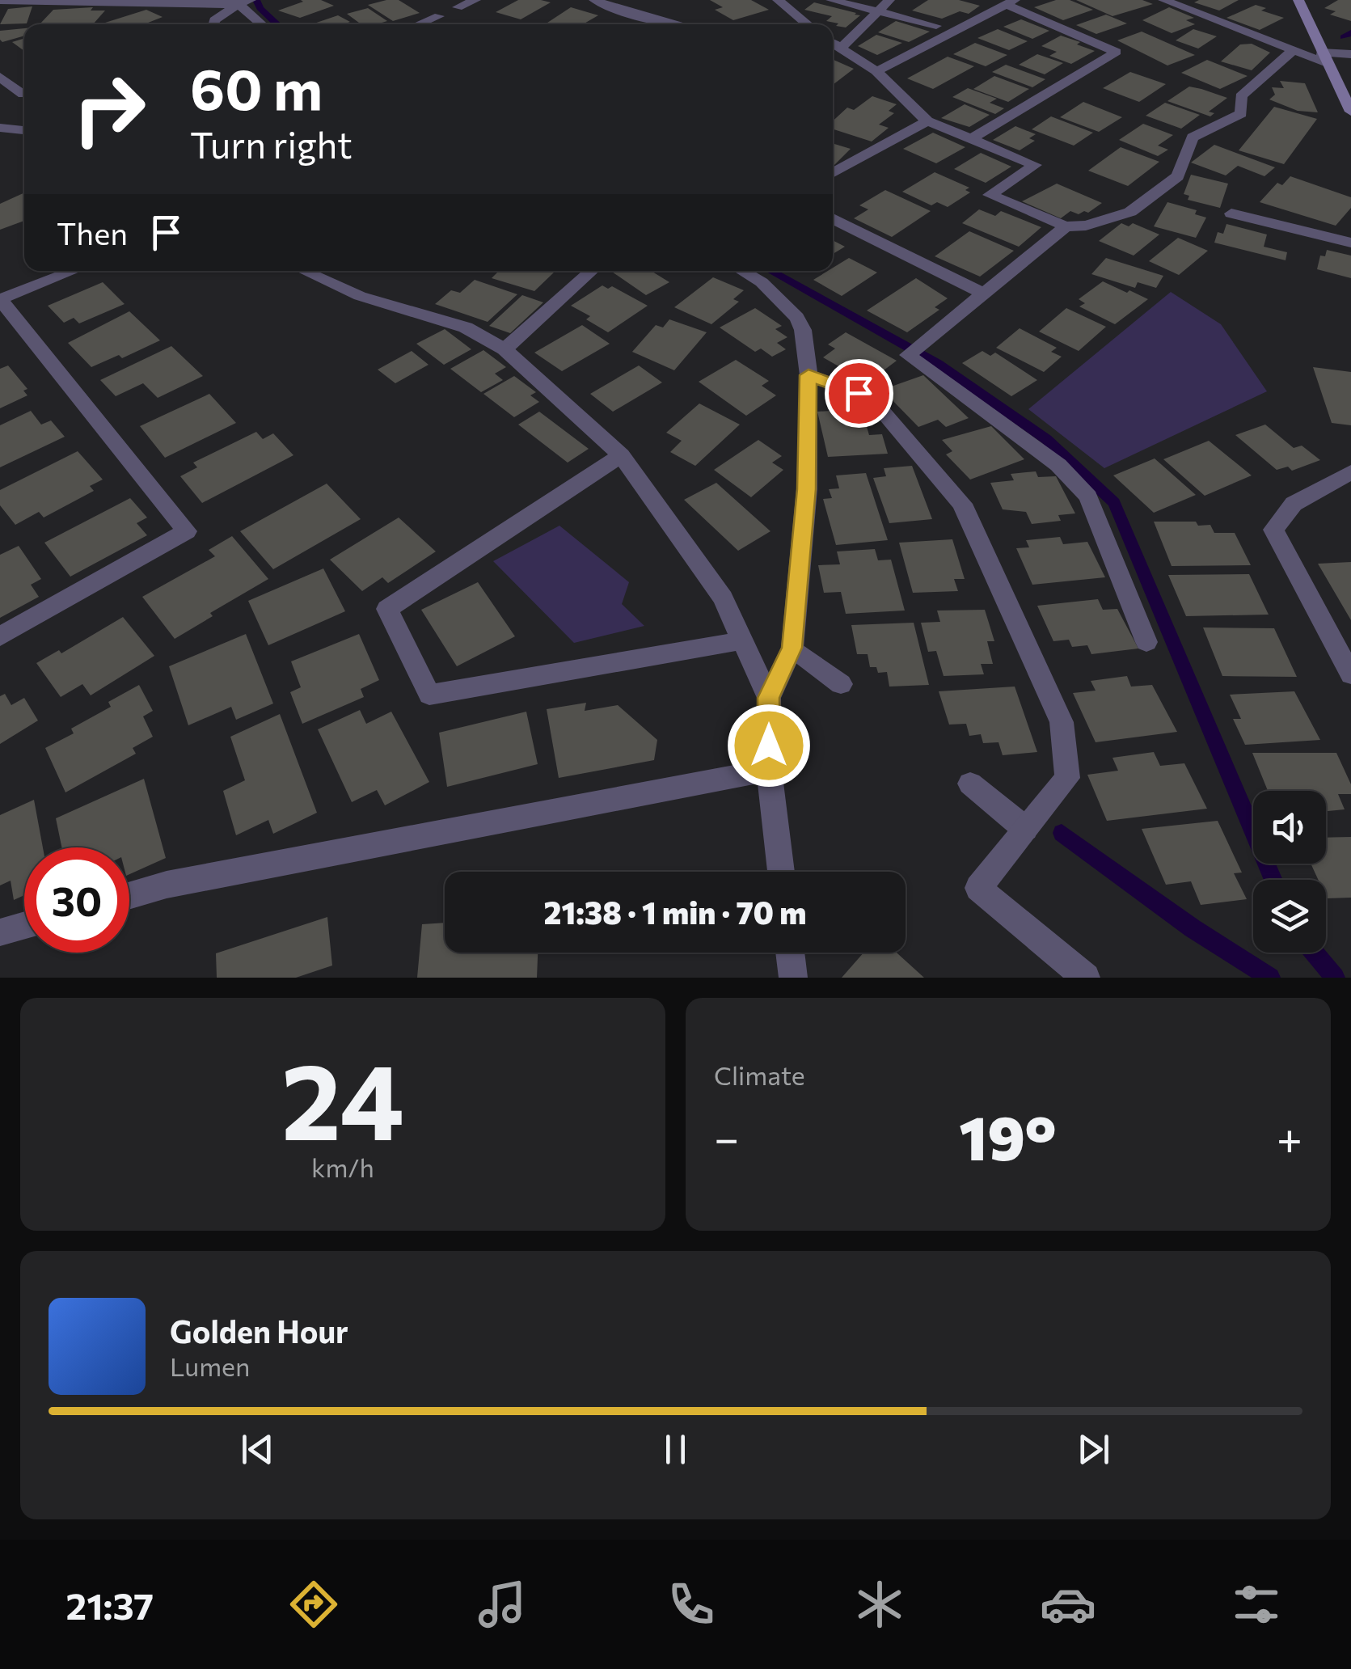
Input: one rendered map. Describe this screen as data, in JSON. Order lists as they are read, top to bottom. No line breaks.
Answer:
{"page":{"turn":["60 m","Turn right"],"then":"Then","limit":"30","trip":"21:38 · 1 min · 70 m","tile":[["24","km/h"],"Climate"],"heat":["−","19°","+"],"song":["Golden Hour","Lumen"],"tabs":"21:37"}}
